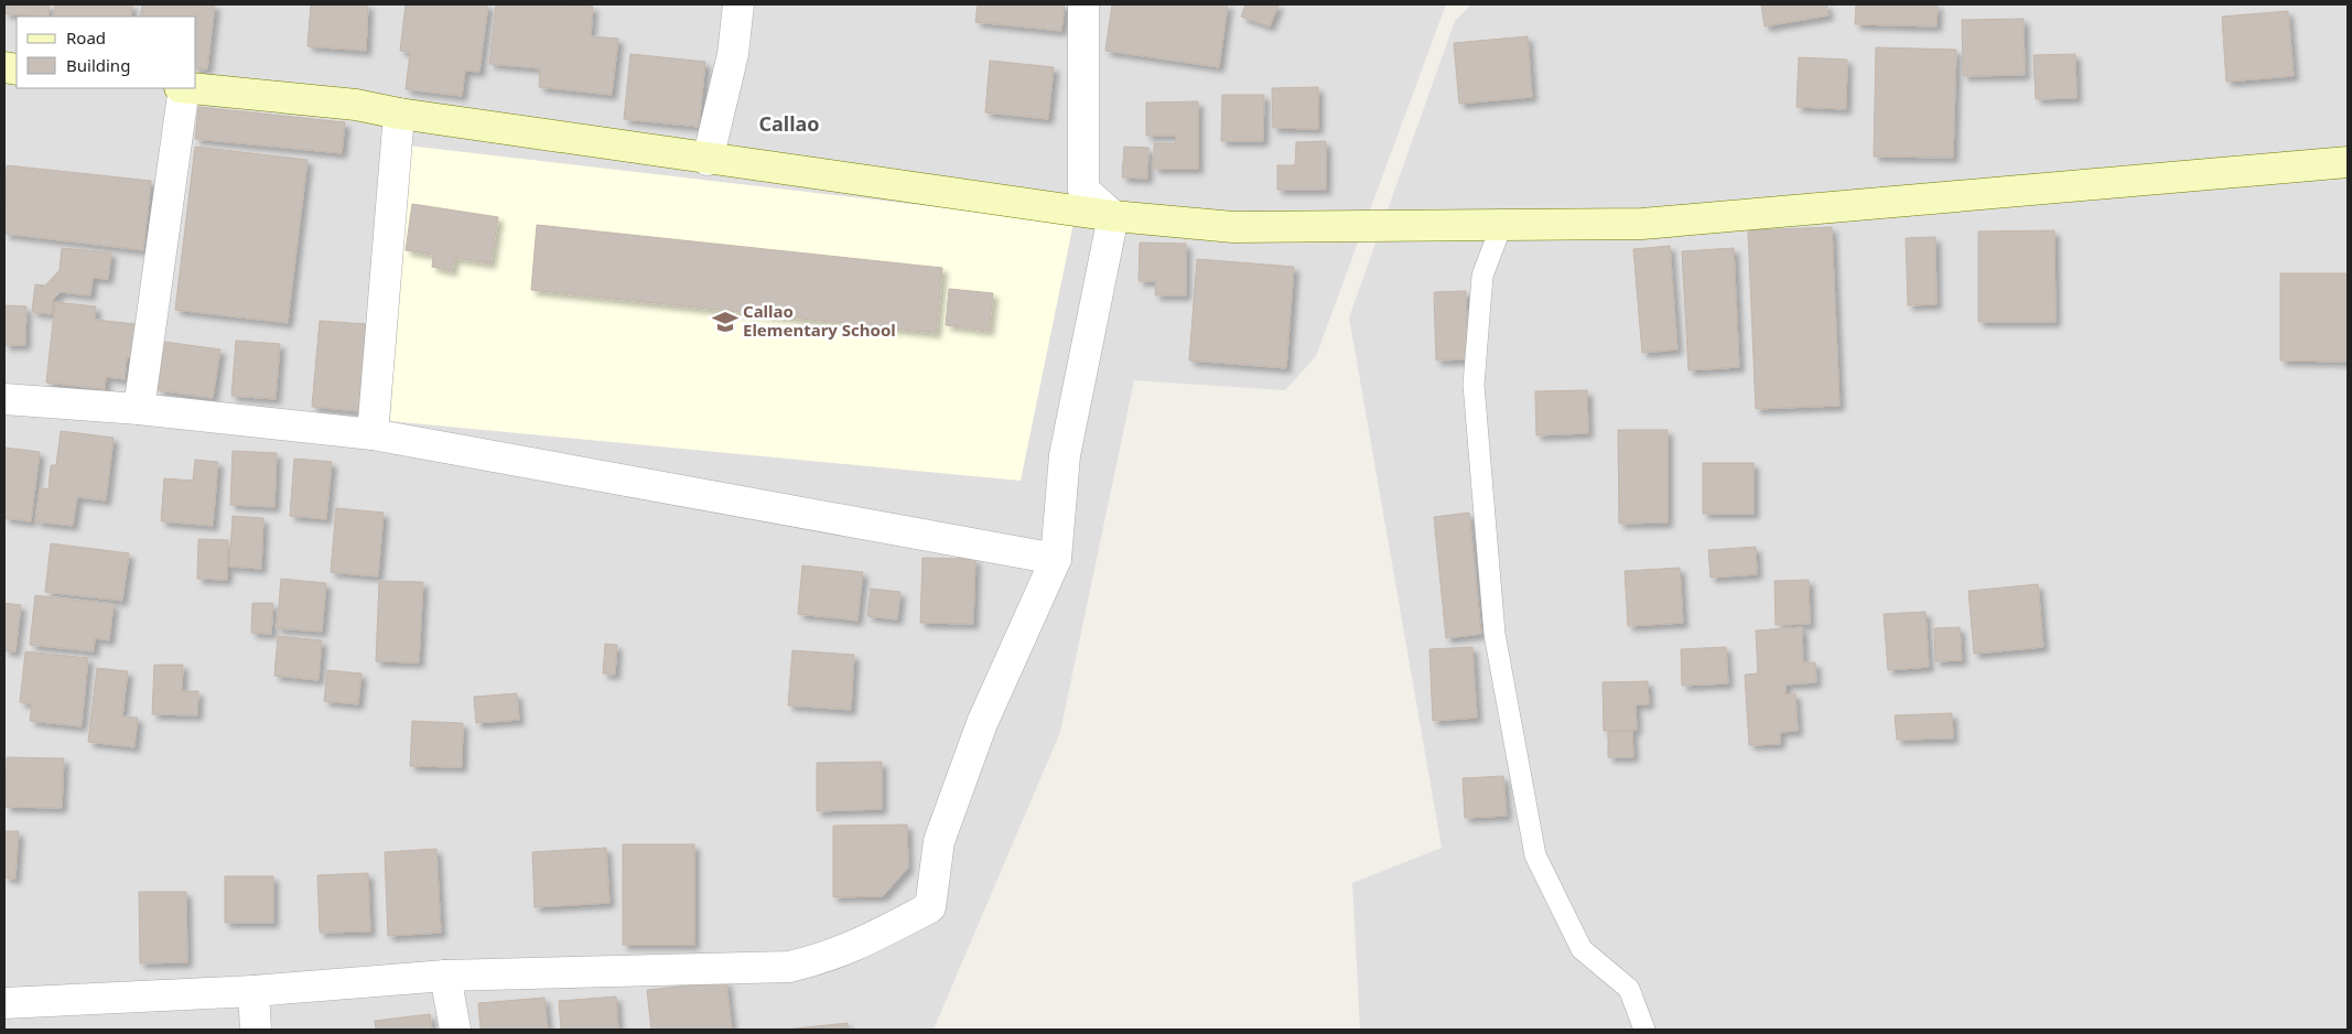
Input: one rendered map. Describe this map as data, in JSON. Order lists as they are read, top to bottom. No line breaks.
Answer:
{"districts":["Callao"],"places":{"school or university":["Callao Elementary School"]},"legend":["Road","Building"]}
